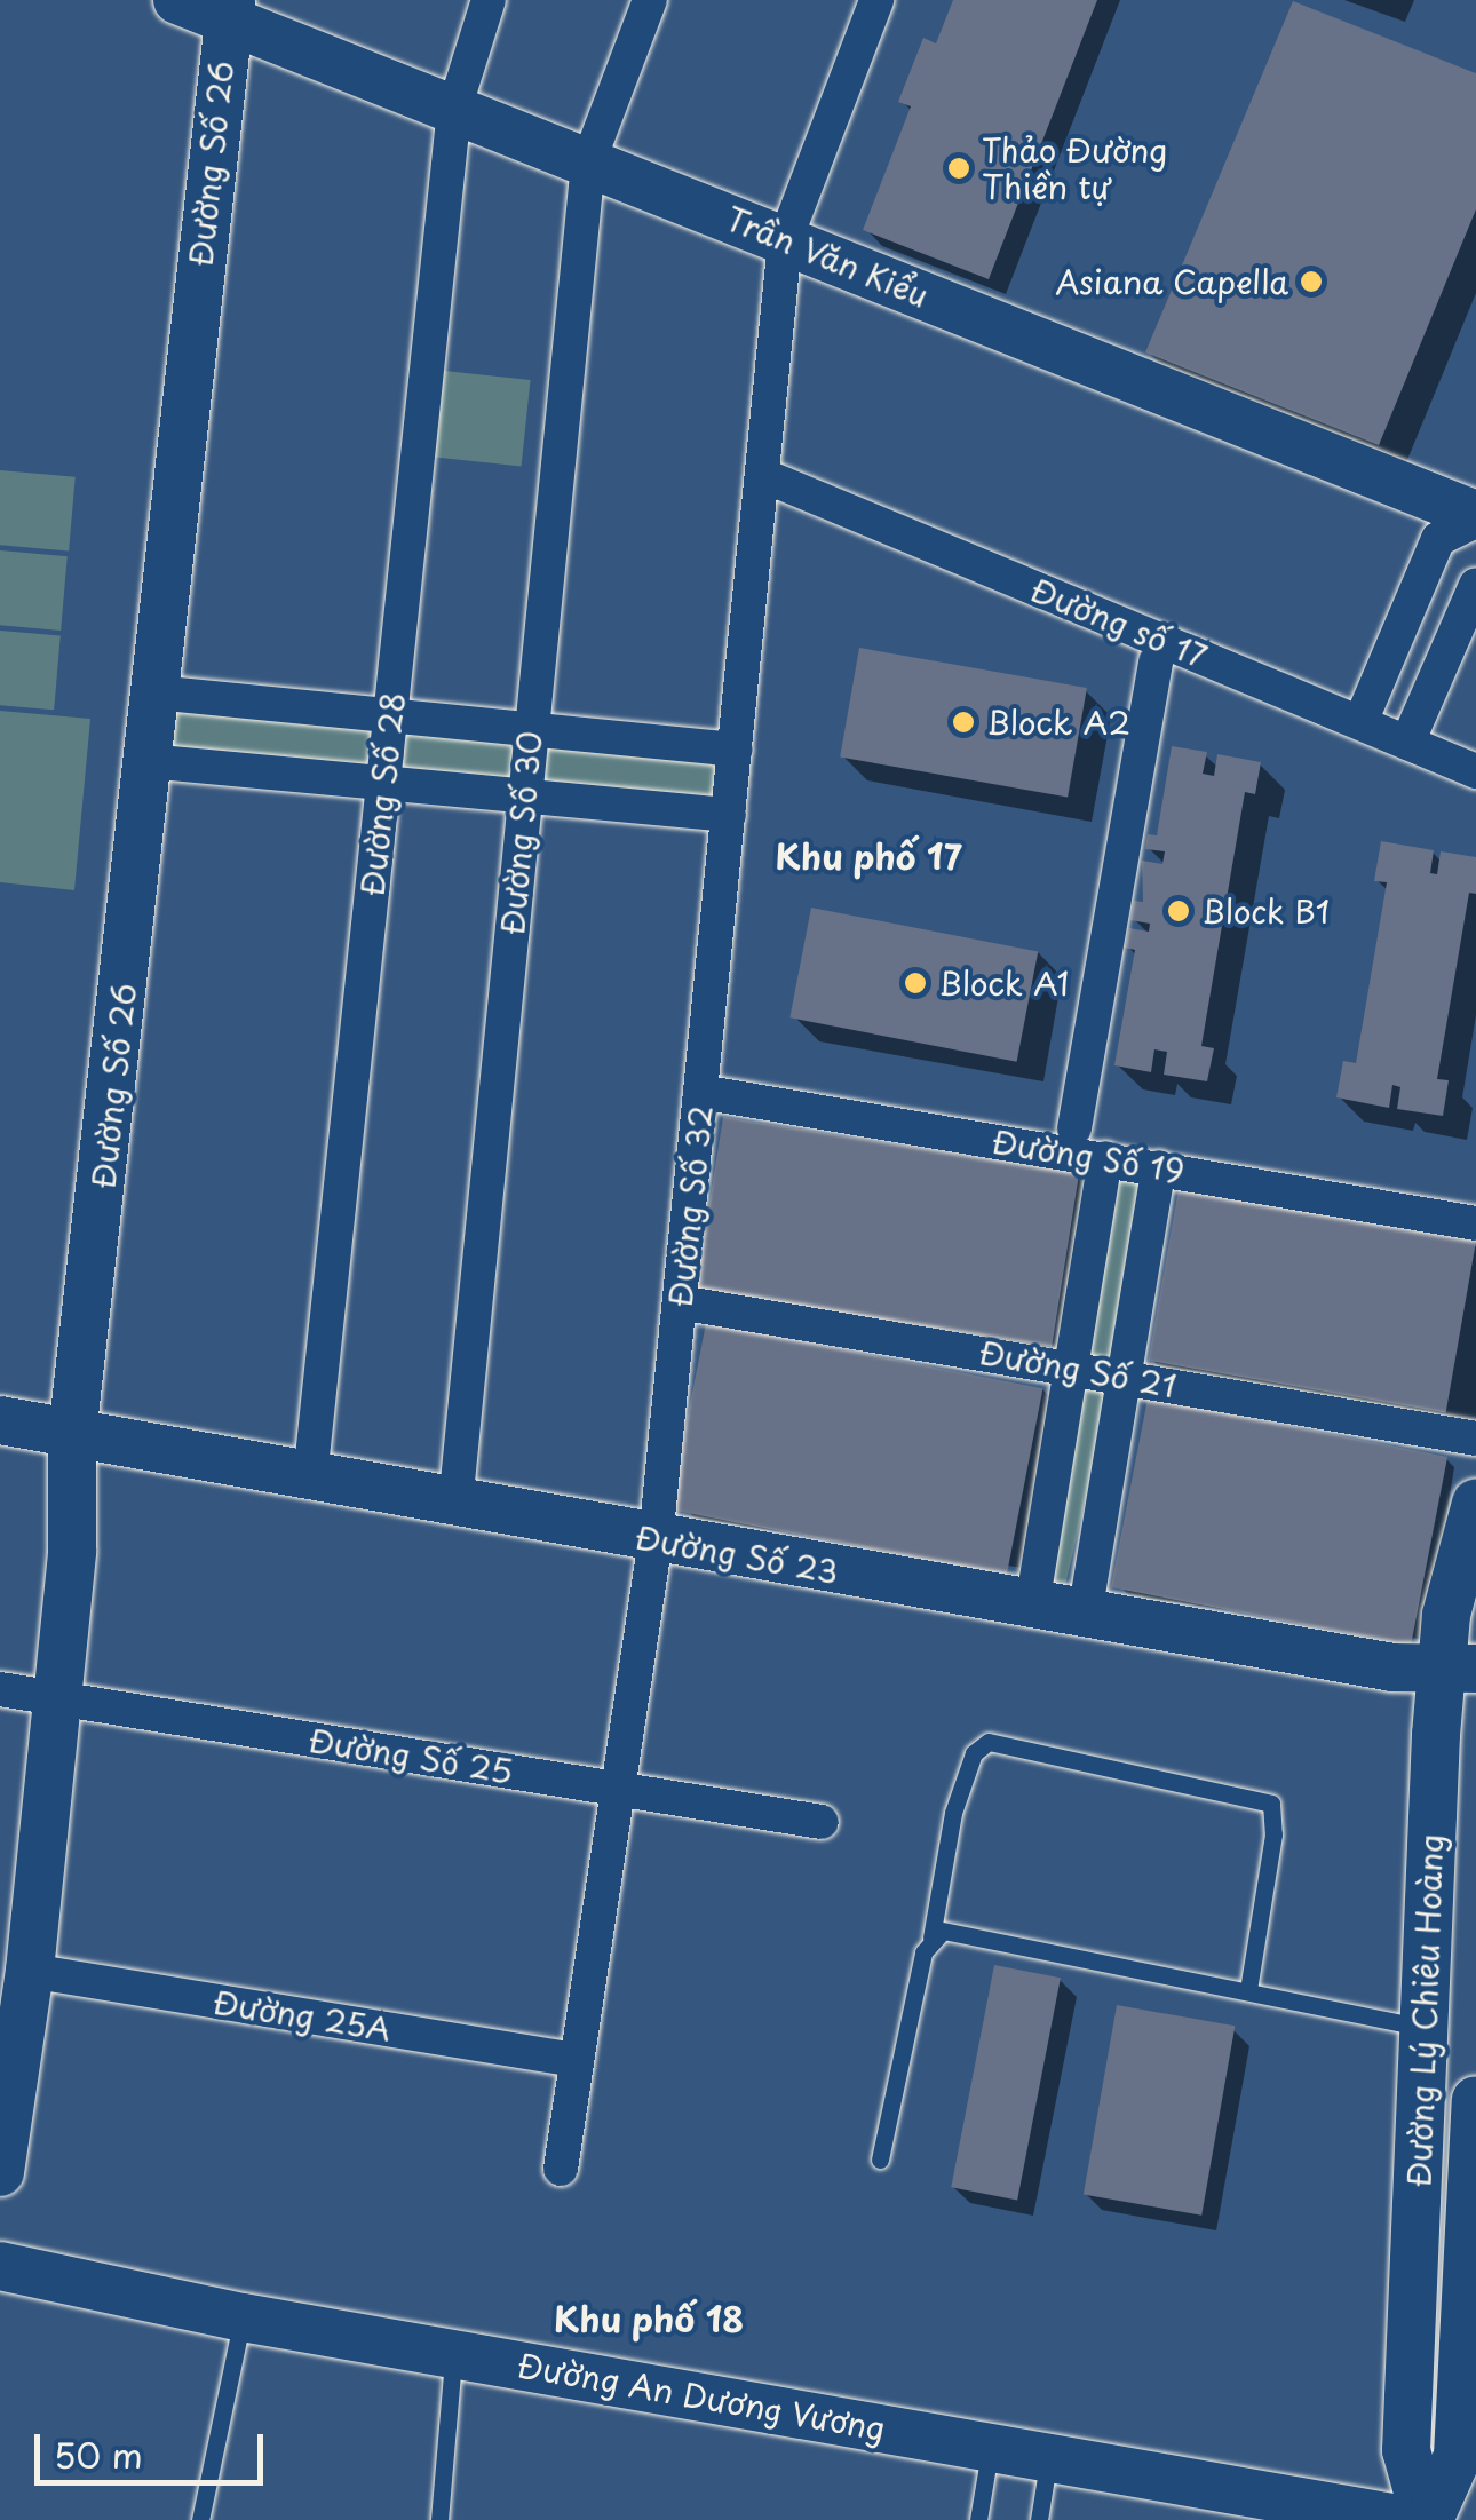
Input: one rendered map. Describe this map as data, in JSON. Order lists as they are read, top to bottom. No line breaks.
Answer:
{"streets":{"street":["Đường Số 26","Trần Văn Kiểu","Đường số 17","Đường Số 28","Đường Số 30","Đường Số 19","Đường Số 32","Đường Số 21","Đường Số 23","Đường Số 25","Đường Lý Chiêu Hoàng","Đường 25A","Đường An Dương Vương"]},"crossings":[["Đường Số 26","Trần Văn Kiểu"],["Đường Số 26","Đường Số 23"],["Đường Số 26","Đường Số 25"],["Đường Số 26","Đường 25A"],["Trần Văn Kiểu","Đường Số 28"],["Trần Văn Kiểu","Đường Số 30"],["Trần Văn Kiểu","Đường Số 32"],["Đường số 17","Đường Số 32"],["Đường Số 28","Đường Số 23"],["Đường Số 30","Đường Số 23"],["Đường Số 19","Đường Số 32"],["Đường Số 32","Đường Số 21"],["Đường Số 32","Đường Số 23"],["Đường Số 32","Đường Số 25"],["Đường Số 32","Đường 25A"],["Đường Số 23","Đường Lý Chiêu Hoàng"]],"districts":["Khu phố 17","Khu phố 18"],"places":["Thảo Đường Thiền tự","Asiana Capella","Block A2","Block B1","Block A1"],"scale_bar":"50 m"}
